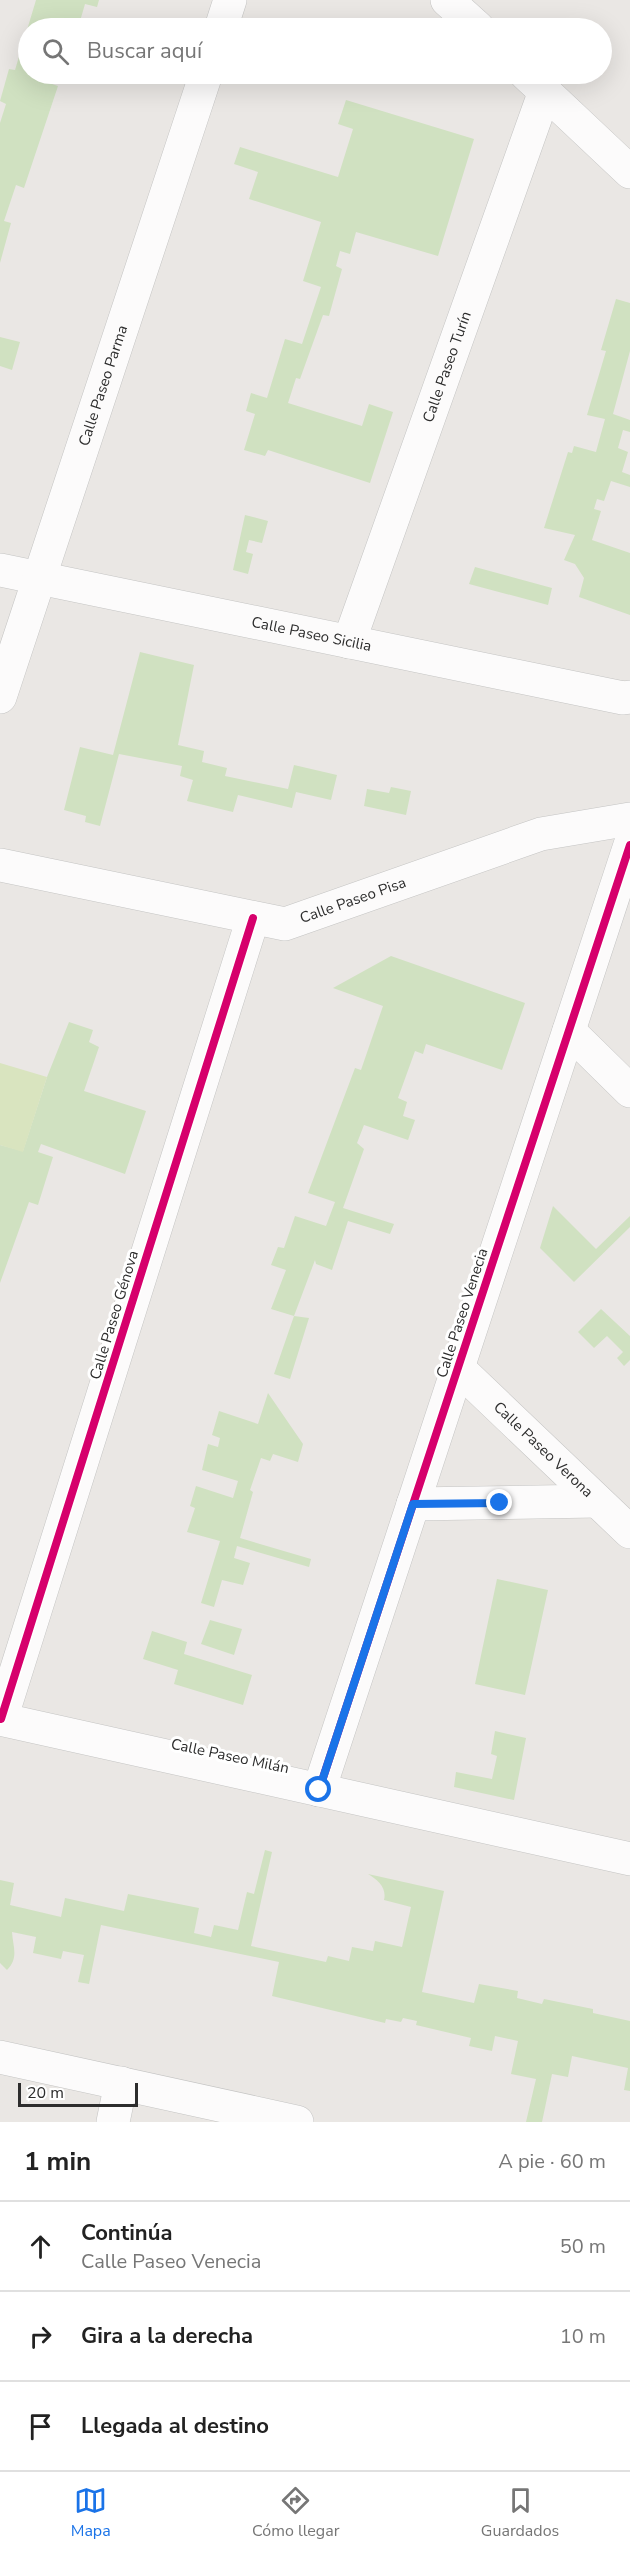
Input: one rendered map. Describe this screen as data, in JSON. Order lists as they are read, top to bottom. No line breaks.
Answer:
{"streets":{"street":["Calle Paseo Turín","Calle Paseo Parma","Calle Paseo Sicilia","Calle Paseo Pisa","Calle Paseo Venecia","Calle Paseo Génova","Calle Paseo Verona","Calle Paseo Milán"]},"crossings":[["Calle Paseo Turín","Calle Paseo Sicilia"],["Calle Paseo Parma","Calle Paseo Sicilia"],["Calle Paseo Pisa","Calle Paseo Génova"],["Calle Paseo Venecia","Calle Paseo Verona"],["Calle Paseo Venecia","Calle Paseo Milán"],["Calle Paseo Génova","Calle Paseo Milán"]],"scale_bar":"20 m","page":{"search":"Buscar aquí","scale":"20 m","heading":["1 min","A pie · 60 m"],"list":[["Continúa","Calle Paseo Venecia","50 m"],["Gira a la derecha","10 m"],"Llegada al destino"],"nav":["Mapa","Cómo llegar","Guardados"]}}
